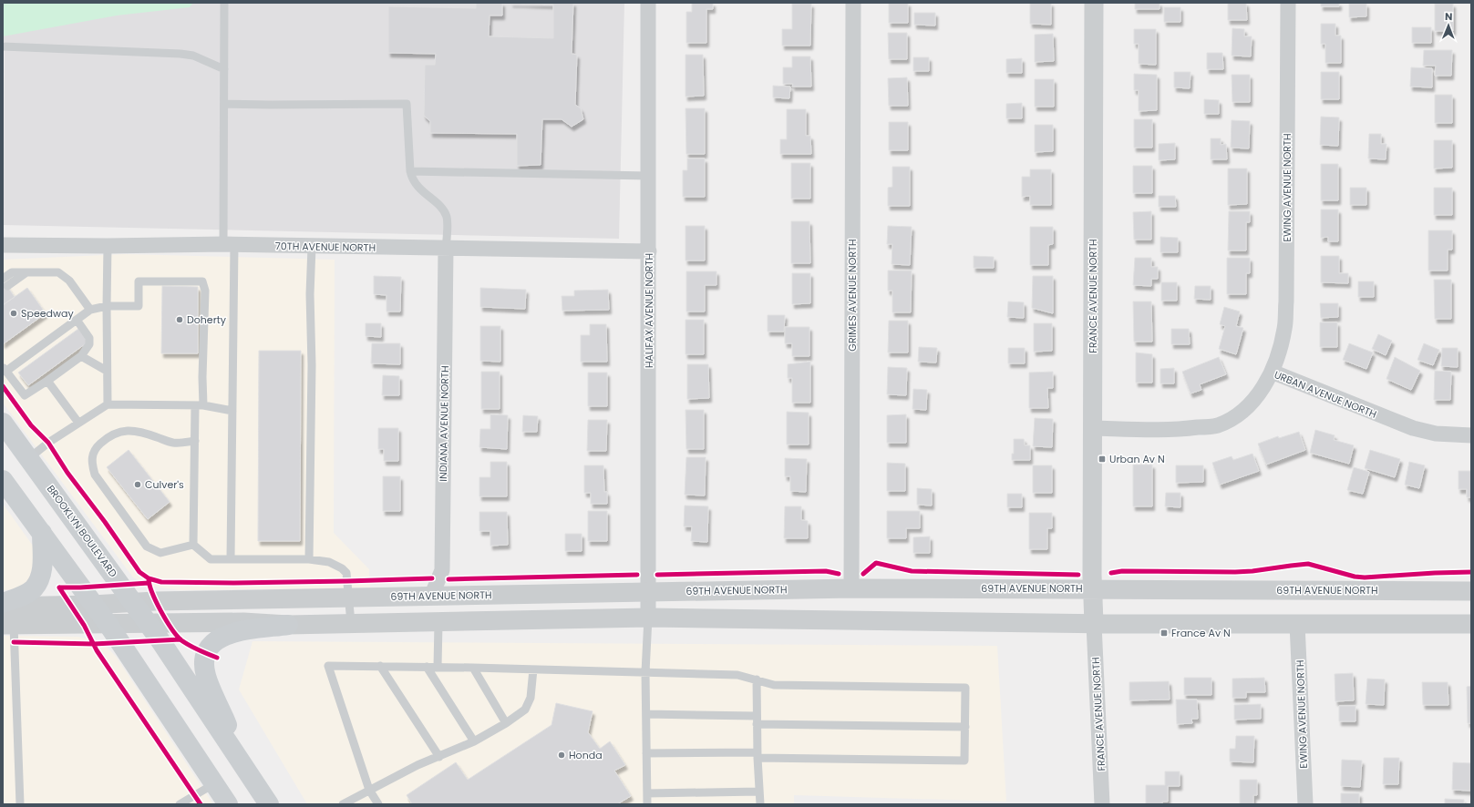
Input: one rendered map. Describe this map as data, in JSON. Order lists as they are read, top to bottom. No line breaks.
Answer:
{"streets":{"main road":["BROOKLYN BOULEVARD"],"street":["EWING AVENUE NORTH","70TH AVENUE NORTH","GRIMES AVENUE NORTH","FRANCE AVENUE NORTH","HALIFAX AVENUE NORTH","URBAN AVENUE NORTH","INDIANA AVENUE NORTH","69TH AVENUE NORTH"]},"crossings":[["EWING AVENUE NORTH","URBAN AVENUE NORTH"],["70TH AVENUE NORTH","HALIFAX AVENUE NORTH"],["70TH AVENUE NORTH","INDIANA AVENUE NORTH"],["GRIMES AVENUE NORTH","69TH AVENUE NORTH"],["FRANCE AVENUE NORTH","URBAN AVENUE NORTH"],["FRANCE AVENUE NORTH","69TH AVENUE NORTH"],["HALIFAX AVENUE NORTH","69TH AVENUE NORTH"],["INDIANA AVENUE NORTH","69TH AVENUE NORTH"],["BROOKLYN BOULEVARD","69TH AVENUE NORTH"]],"places":{"other":["Speedway","Doherty","Culver's","Honda"],"transit":["Urban Av N","France Av N"]},"north":"top"}
